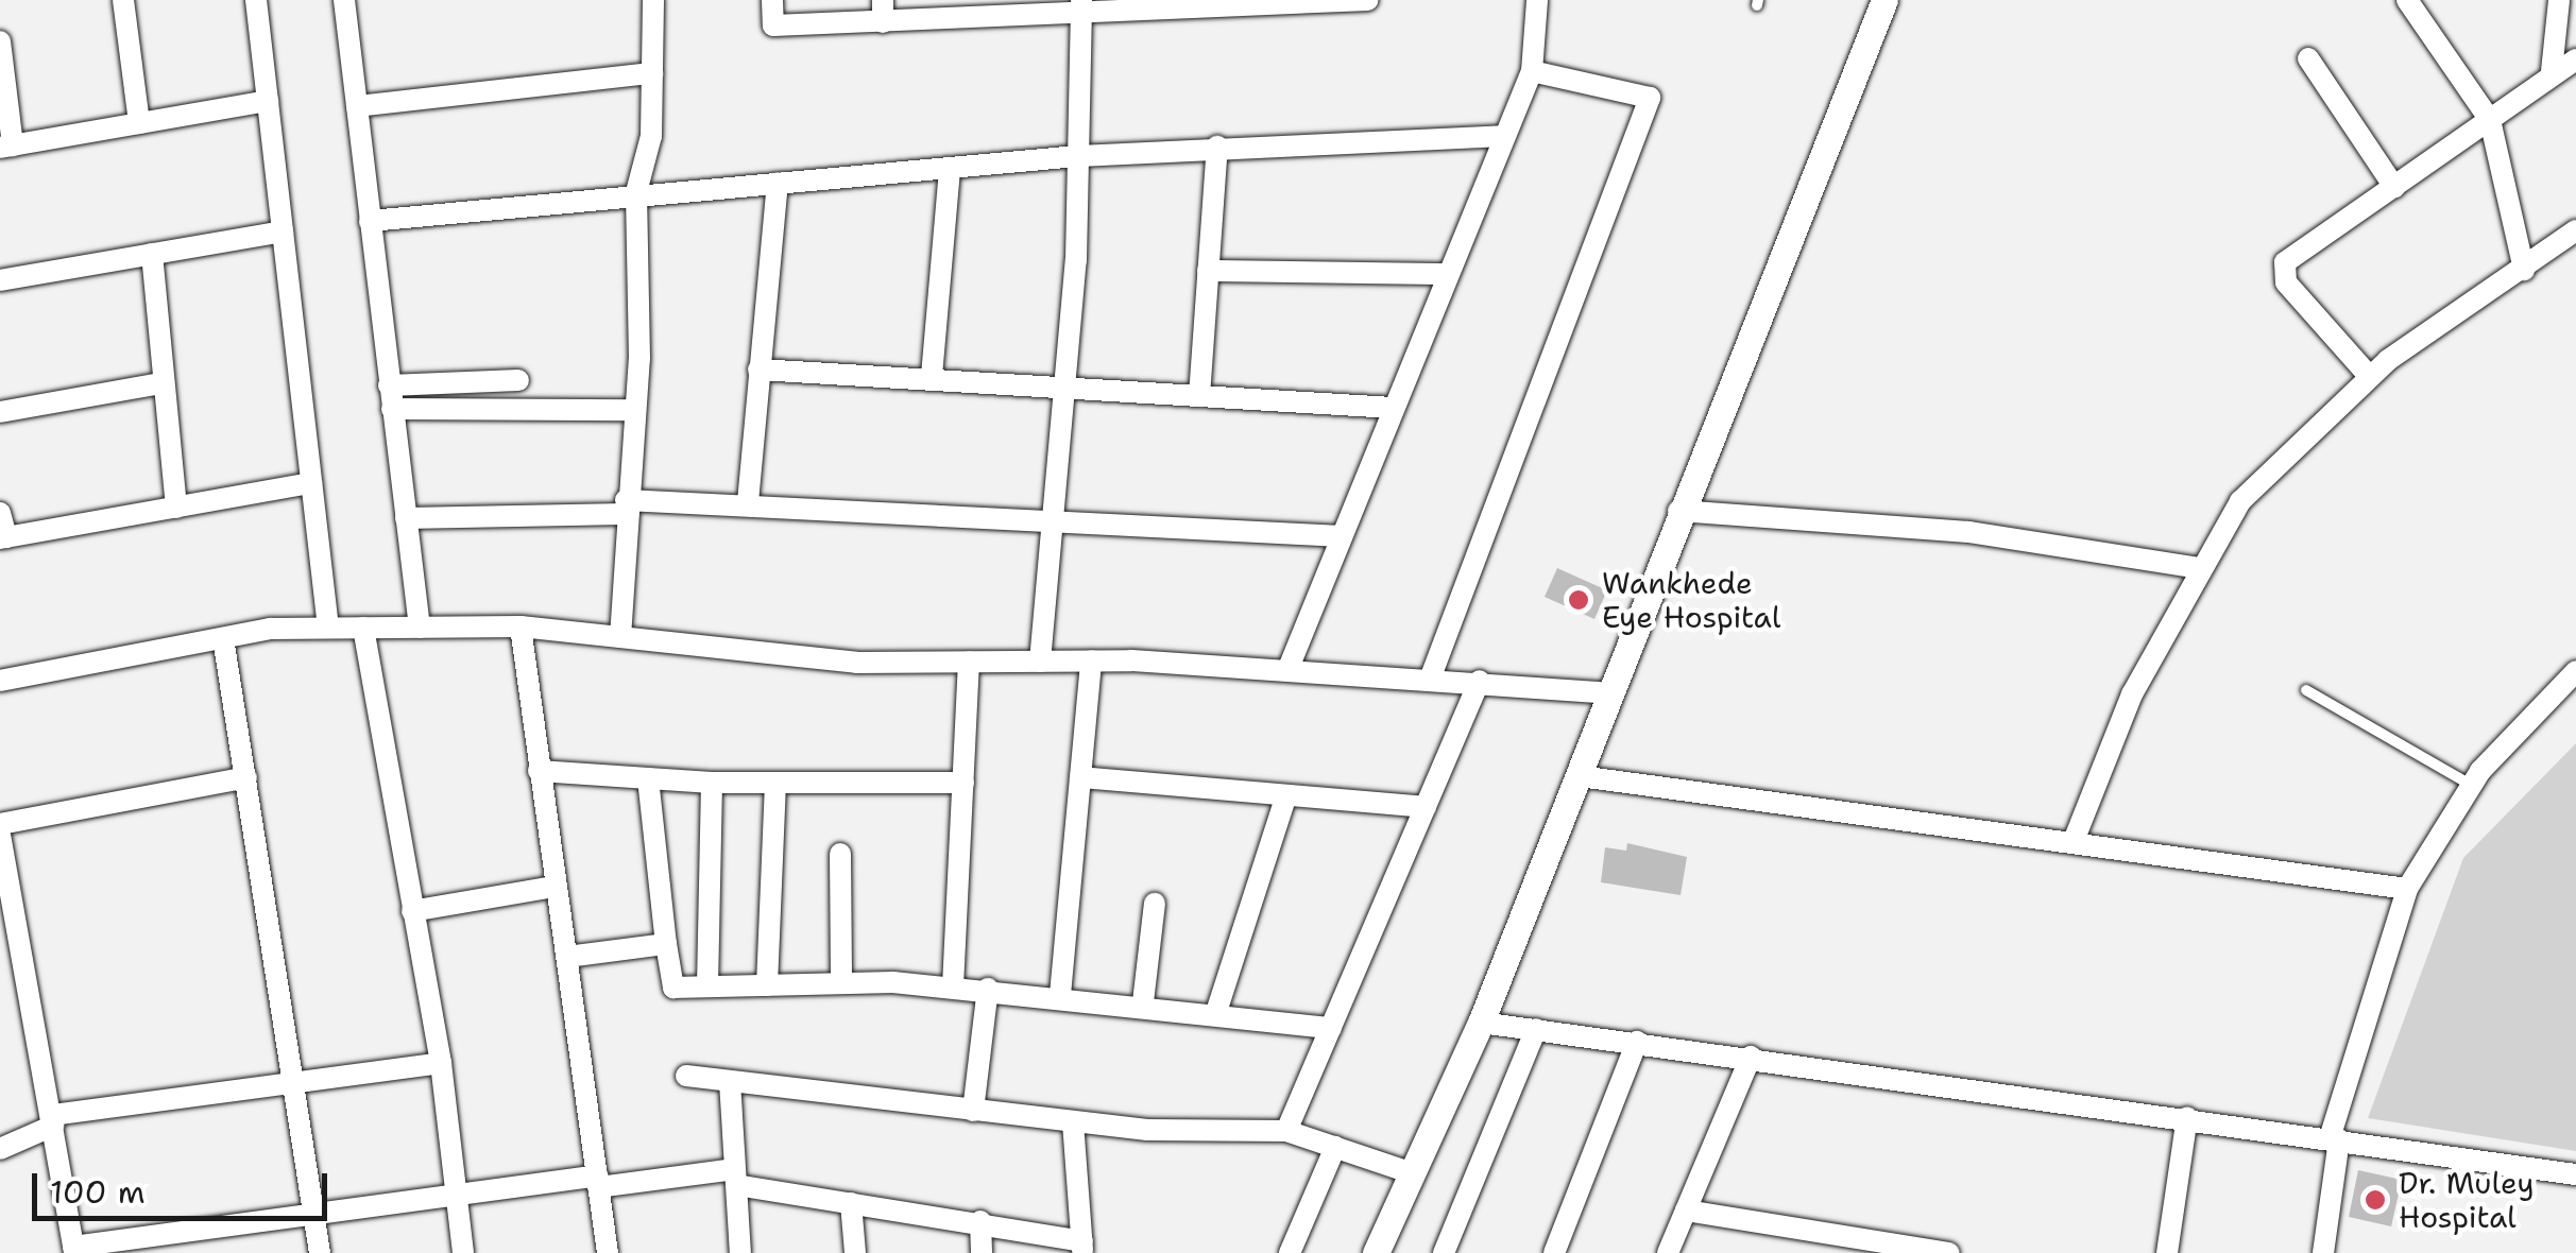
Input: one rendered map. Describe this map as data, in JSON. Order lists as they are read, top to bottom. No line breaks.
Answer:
{"places":["Wankhede Eye Hospital","Dr. Muley Hospital"],"scale_bar":"100 m"}
